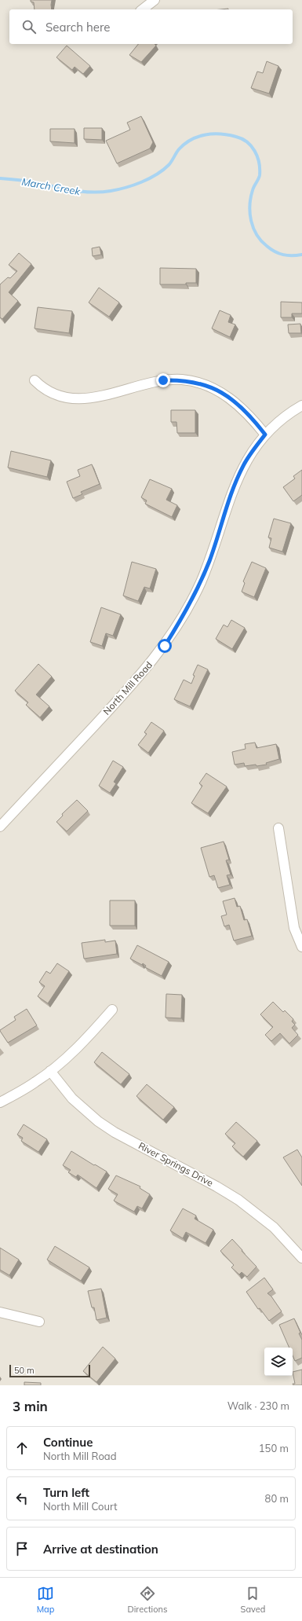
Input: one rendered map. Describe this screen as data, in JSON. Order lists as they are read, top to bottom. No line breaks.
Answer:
{"streets":{"street":["North Mill Road","River Springs Drive"]},"water":["March Creek"],"scale_bar":"50 m","page":{"search":"Search here","scale":"50 m","heading":["3 min","Walk · 230 m"],"list":[["Continue","North Mill Road","150 m"],["Turn left","North Mill Court","80 m"],"Arrive at destination"],"nav":["Map","Directions","Saved"]}}
